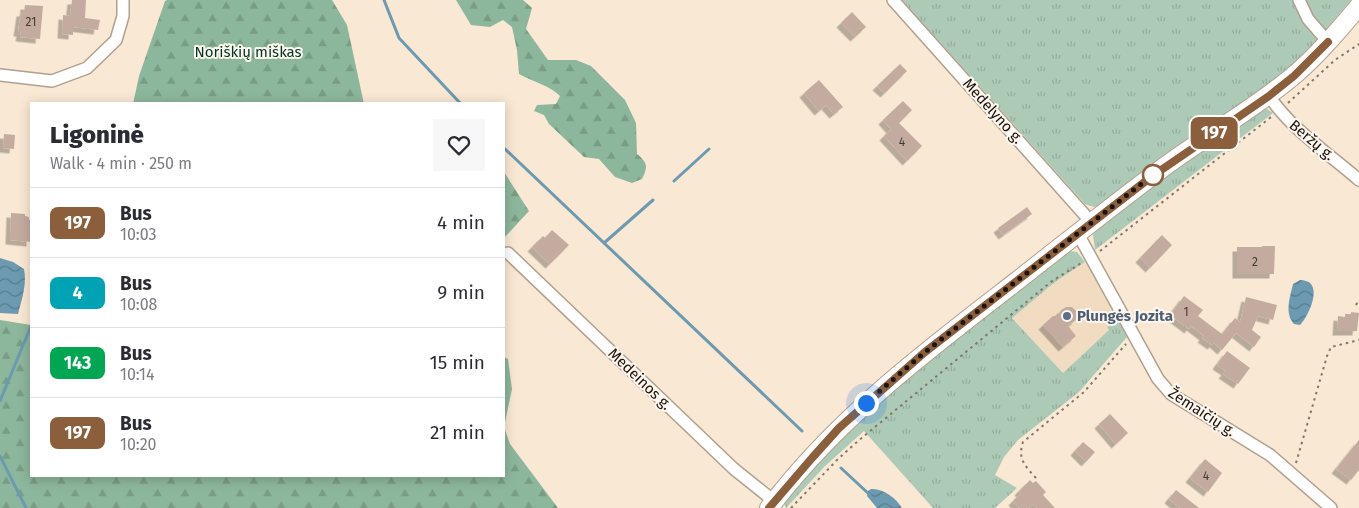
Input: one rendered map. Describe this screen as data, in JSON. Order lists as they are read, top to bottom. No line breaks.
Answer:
{"streets":{"street":["Medelyno g.","Beržų g.","Medeinos g.","Žemaičių g."]},"parks":["Noriškių miškas"],"places":["Plungės Jozita"],"lines":["bus line 197"],"house_numbers":["21","4","2","1","4"],"page":{"on_map":"197","heading":["Ligoninė","Walk · 4 min · 250 m"],"list":[{"mark":"197","name":"Bus","note":"10:03","value":"4 min"},{"mark":"4","name":"Bus","note":"10:08","value":"9 min"},{"mark":"143","name":"Bus","note":"10:14","value":"15 min"},{"mark":"197","name":"Bus","note":"10:20","value":"21 min"}]}}
